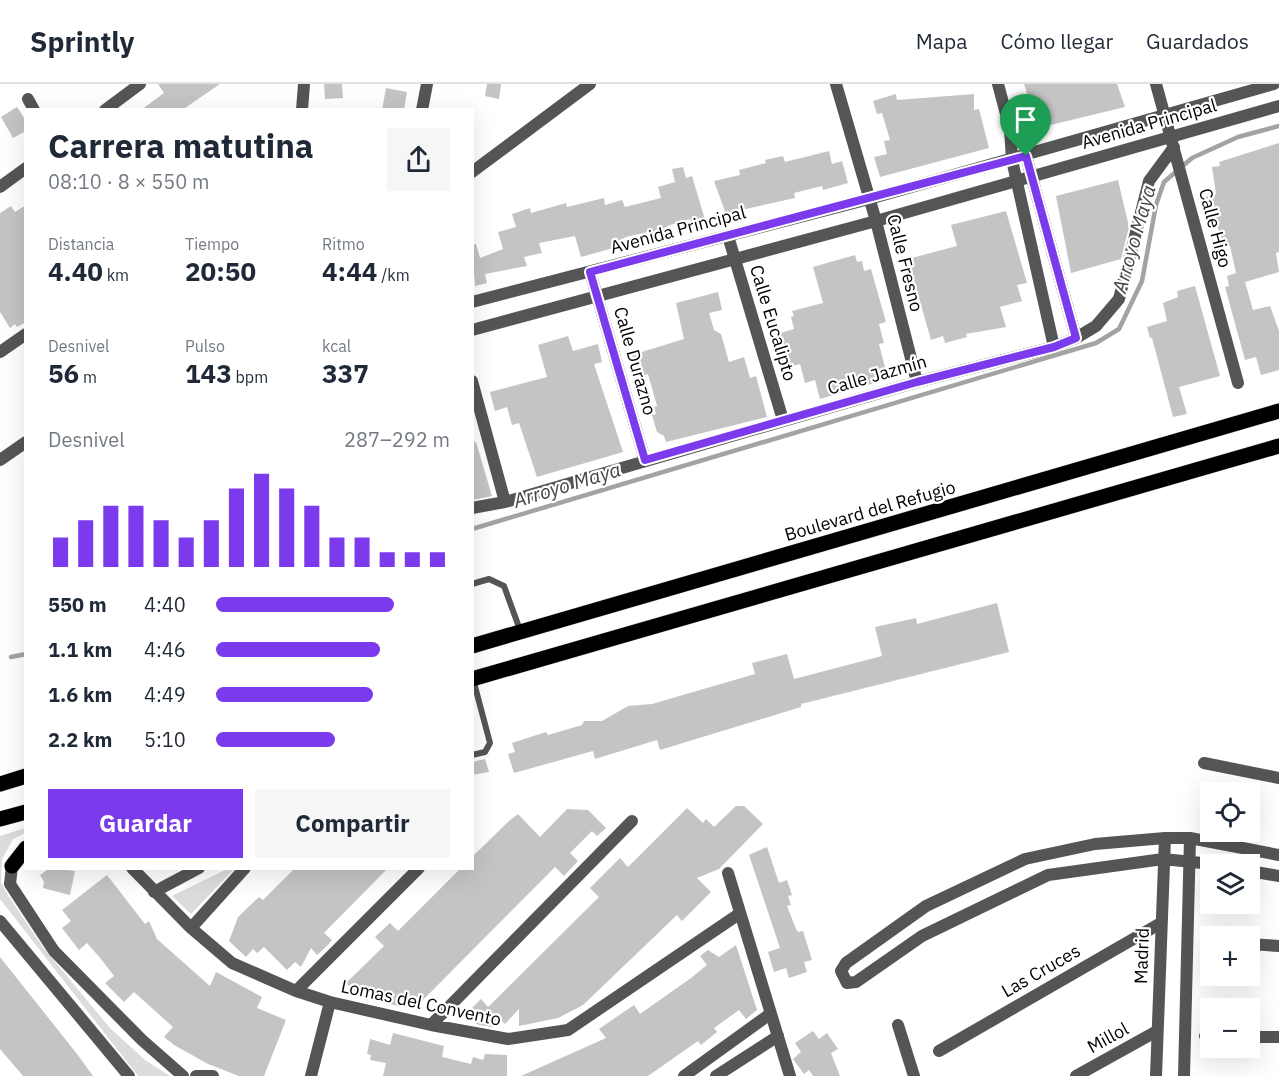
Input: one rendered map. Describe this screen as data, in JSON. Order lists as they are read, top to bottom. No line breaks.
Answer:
{"streets":{"main road":["Boulevard del Refugio"],"street":["Avenida Principal","Calle Higo","Calle Fresno","Calle Eucalipto","Calle Durazno","Calle Jazmín","Madrid","Las Cruces","Lomas del Convento","Millol"]},"crossings":[["Avenida Principal","Calle Higo"],["Avenida Principal","Calle Fresno"],["Avenida Principal","Calle Eucalipto"],["Avenida Principal","Calle Durazno"],["Avenida Principal","Calle Jazmín"],["Calle Higo","Calle Jazmín"],["Calle Fresno","Calle Jazmín"],["Calle Eucalipto","Calle Jazmín"],["Calle Durazno","Calle Jazmín"],["Madrid","Las Cruces"],["Madrid","Millol"]],"water":["Arroyo Maya"],"page":{"header":"Sprintly","nav":["Mapa","Cómo llegar","Guardados"],"heading":["Carrera matutina","08:10 · 8 × 550 m"],"stats":[["Distancia","4.40 km"],["Tiempo","20:50"],["Ritmo","4:44 /km"],["Desnivel","56 m"],["Pulso","143 bpm"],["kcal","337"]],"chart":["Desnivel","287–292 m"],"list":[{"name":"550 m","note":"4:40"},{"name":"1.1 km","note":"4:46"},{"name":"1.6 km","note":"4:49"},{"name":"2.2 km","note":"5:10"}],"buttons":["Guardar","Compartir"],"map_buttons":["+","−"]}}
